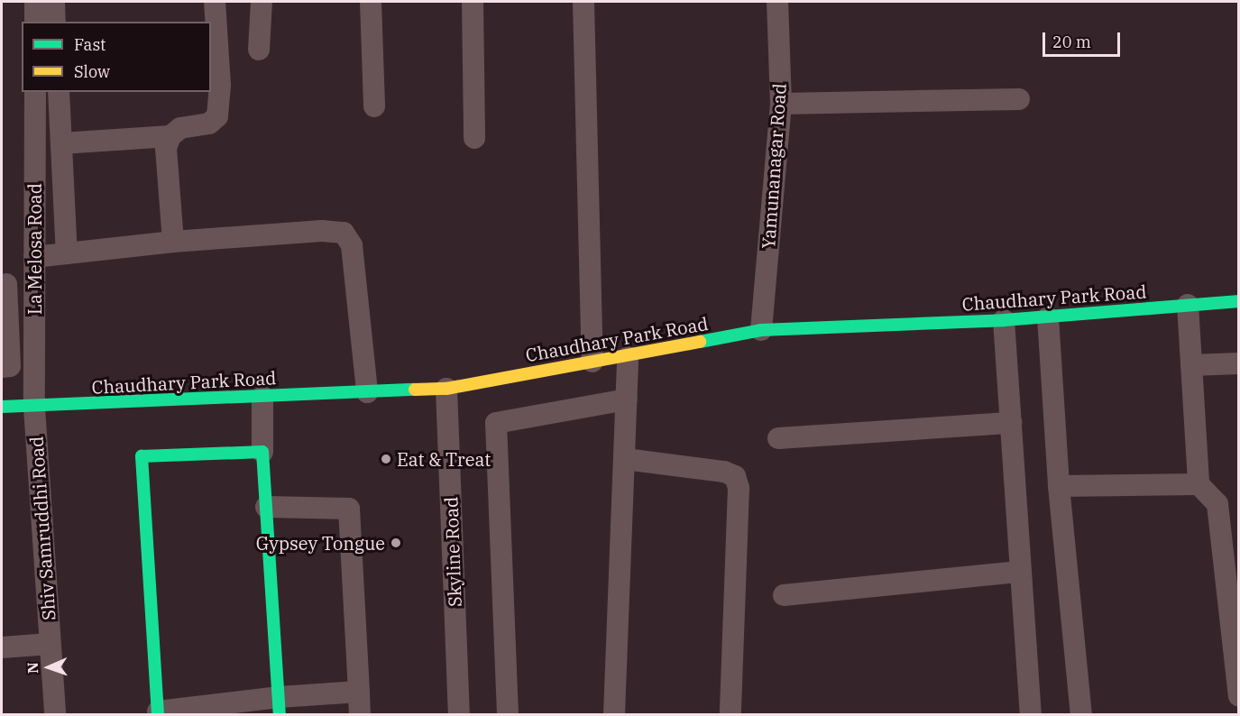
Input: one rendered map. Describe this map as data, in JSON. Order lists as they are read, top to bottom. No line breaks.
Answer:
{"streets":{"street":["Yamunanagar Road","La Melosa Road","Chaudhary Park Road","Shiv Samruddhi Road","Skyline Road"]},"crossings":[["Yamunanagar Road","Chaudhary Park Road"],["La Melosa Road","Chaudhary Park Road"],["La Melosa Road","Shiv Samruddhi Road"],["Chaudhary Park Road","Shiv Samruddhi Road"],["Chaudhary Park Road","Skyline Road"]],"places":["Eat & Treat","Gypsey Tongue"],"legend":["Fast","Slow"],"scale_bar":"20 m","north":"left"}
